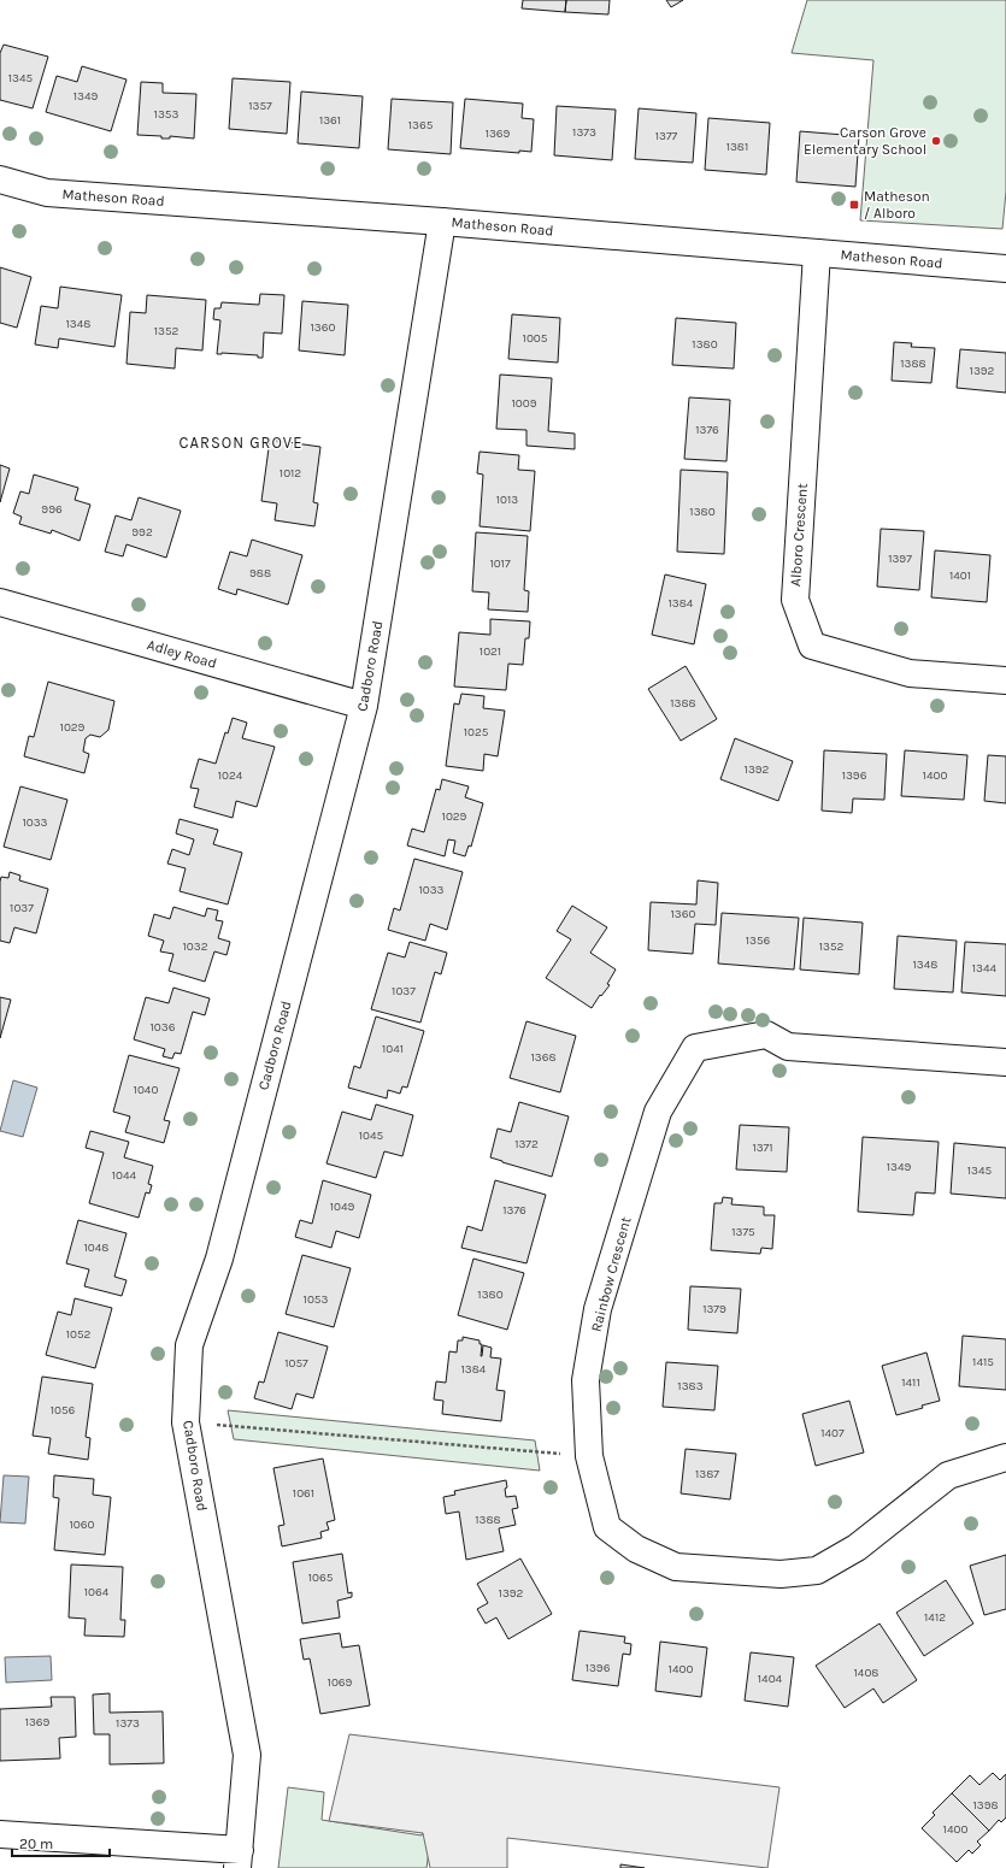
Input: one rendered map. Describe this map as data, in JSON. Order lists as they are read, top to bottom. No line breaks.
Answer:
{"streets":{"street":["Matheson Road","Alboro Crescent","Adley Road","Cadboro Road","Rainbow Crescent"]},"crossings":[["Matheson Road","Alboro Crescent"],["Matheson Road","Cadboro Road"],["Adley Road","Cadboro Road"]],"districts":["CARSON GROVE"],"places":{"other":["Carson Grove Elementary School"],"transit":["Matheson / Alboro"]},"house_numbers":["1345","1349","1357","1353","1361","1365","1373","1369","1377","1381","1348","1360","1352","1005","1380","1388","1392","1009","1376","1012","1013","996","1380","992","1397","1017","988","1401","1384","1021","1388","1029","1025","1392","1024","1396","1400","1029","1033","1033","1037","1360","1356","1032","1352","1348","1344","1037","1036","1041","1368","1040","1045","1372","1371","1349","1345","1044","1049","1376","1375","1048","1380","1053","1379","1052","1415","1057","1384","1411","1383","1056","1407","1387","1061","1388","1060","1065","1064","1392","1412","1396","1400","1408","1404","1069","1369","1373","1398","1400"],"scale_bar":"20 m"}
